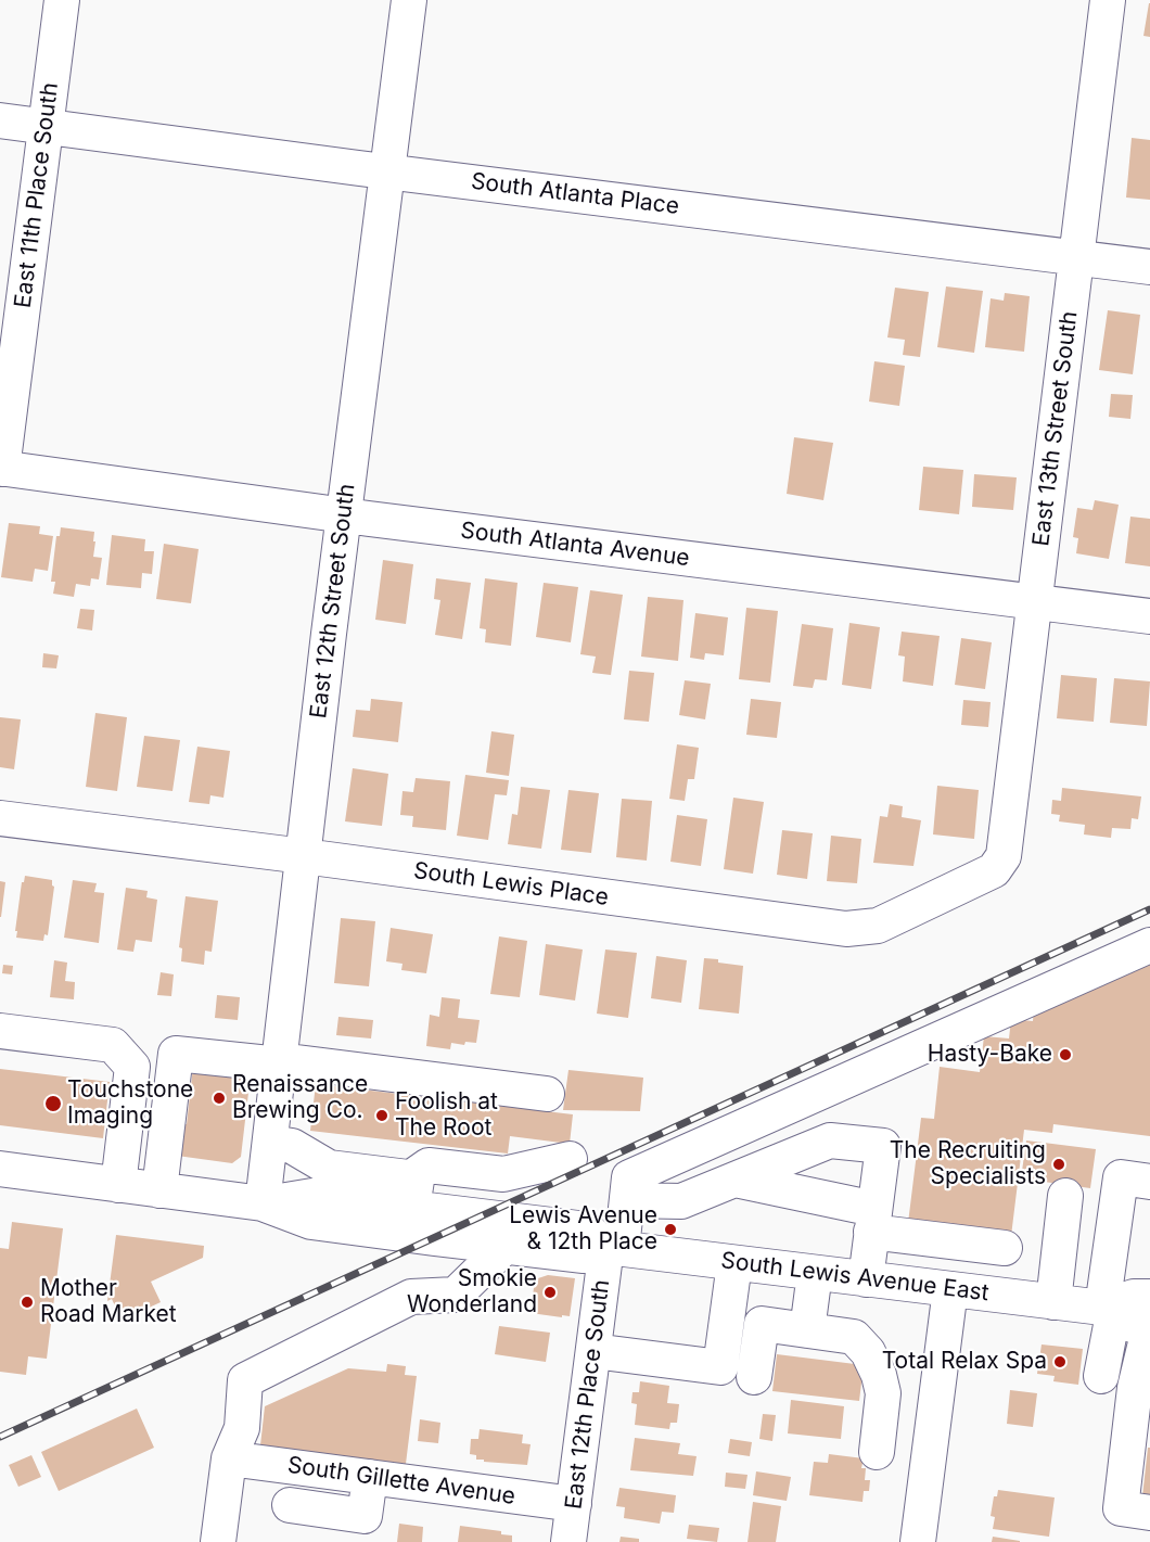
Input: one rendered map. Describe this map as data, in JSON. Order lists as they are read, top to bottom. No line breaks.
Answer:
{"streets":{"street":["South Atlanta Place","East 11th Place South","East 13th Street South","South Atlanta Avenue","East 12th Street South","South Lewis Place","South Lewis Avenue East","East 12th Place South","South Gillette Avenue"]},"crossings":[["South Atlanta Place","East 11th Place South"],["South Atlanta Place","East 13th Street South"],["South Atlanta Place","East 12th Street South"],["East 11th Place South","South Atlanta Avenue"],["East 13th Street South","South Atlanta Avenue"],["East 13th Street South","South Lewis Place"],["South Atlanta Avenue","East 12th Street South"],["East 12th Street South","South Lewis Place"],["East 12th Street South","South Lewis Avenue East"],["South Lewis Avenue East","East 12th Place South"],["East 12th Place South","South Gillette Avenue"]],"places":["Hasty-Bake","Renaissance Brewing Co.","Touchstone Imaging","Foolish at The Root","The Recruiting Specialists","Lewis Avenue & 12th Place","Smokie Wonderland","Mother Road Market","Total Relax Spa"]}
